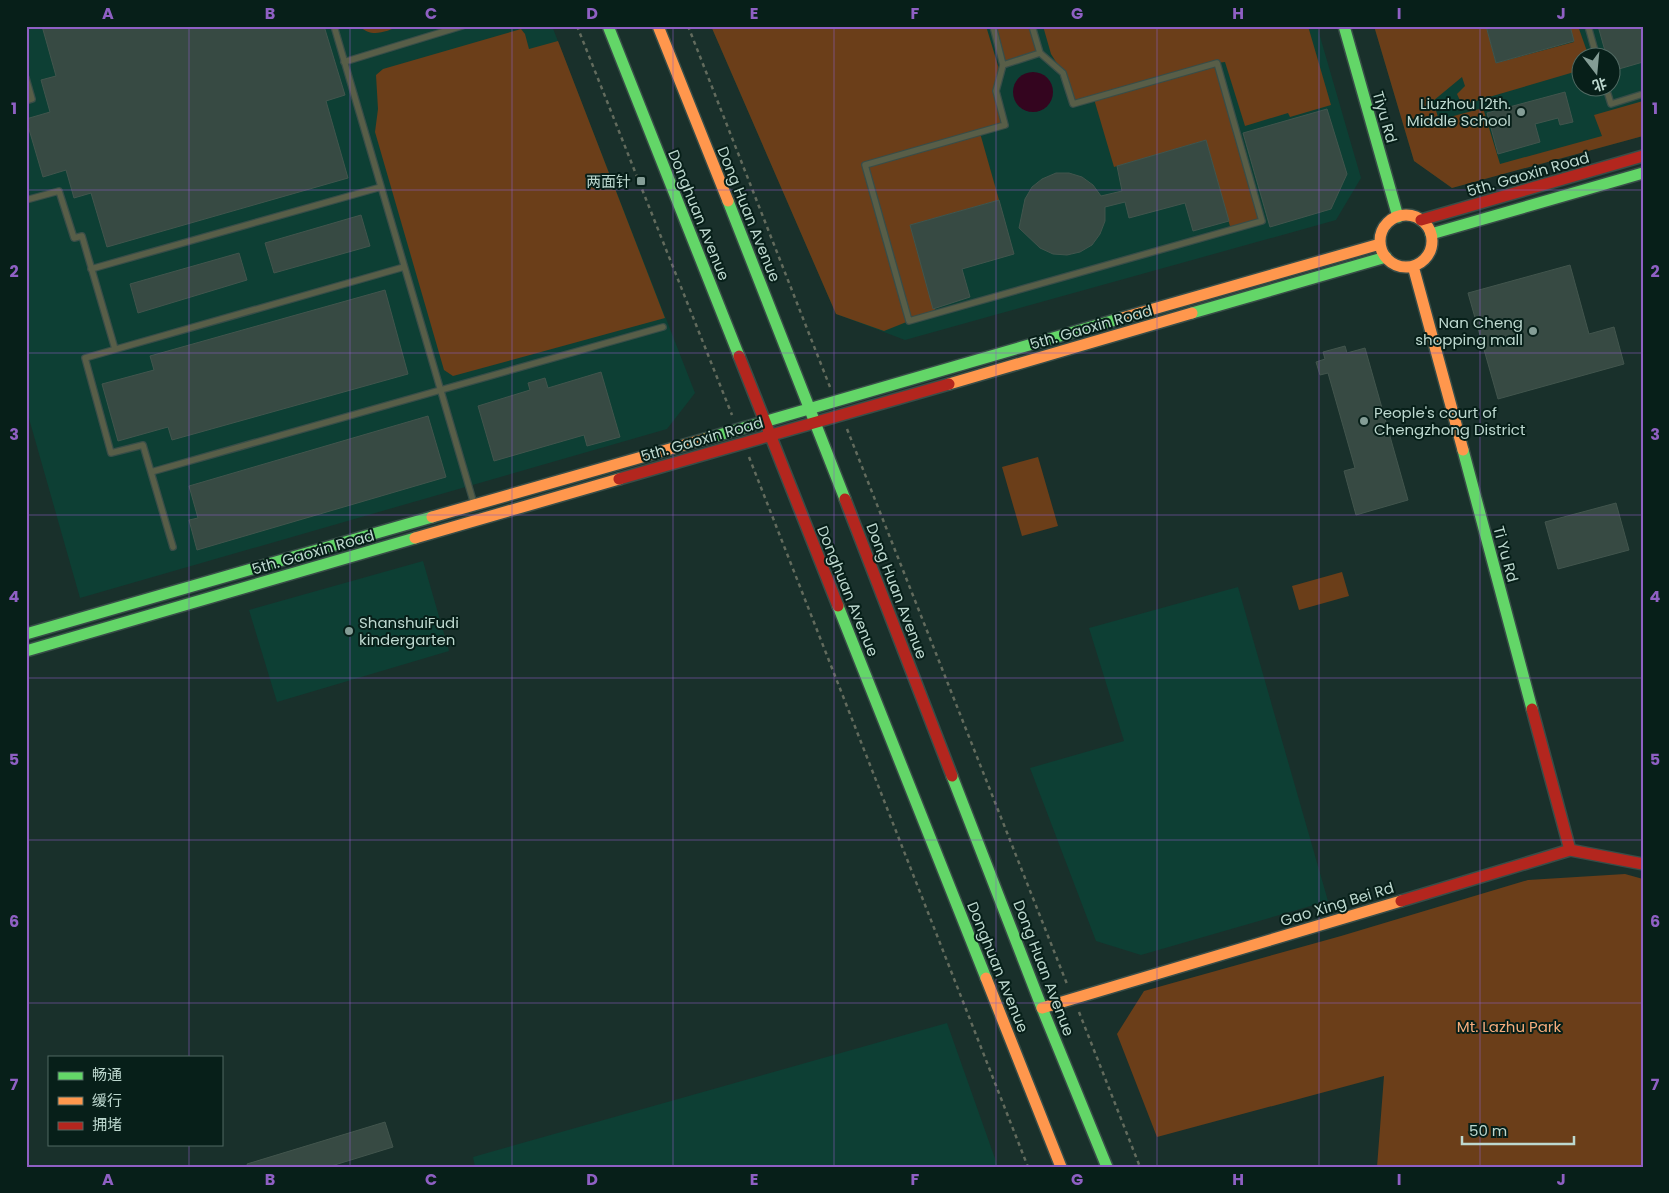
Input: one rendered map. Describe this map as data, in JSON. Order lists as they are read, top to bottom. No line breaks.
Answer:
{"streets":{"main road":["Tiyu Rd","5th. Gaoxin Road","Dong Huan Avenue","Donghuan Avenue","Ti Yu Rd","Gao Xing Bei Rd"]},"crossings":[["Tiyu Rd","5th. Gaoxin Road"],["Tiyu Rd","Ti Yu Rd"],["5th. Gaoxin Road","Dong Huan Avenue"],["5th. Gaoxin Road","Donghuan Avenue"],["5th. Gaoxin Road","Ti Yu Rd"],["Dong Huan Avenue","Gao Xing Bei Rd"],["Ti Yu Rd","Gao Xing Bei Rd"]],"parks":["Mt. Lazhu Park"],"places":{"other":["Liuzhou 12th. Middle School","Nan Cheng shopping mall","People's court of Chengzhong District","ShanshuiFudi kindergarten"],"transit":["两面针"]},"legend":["畅通","缓行","拥堵"],"scale_bar":"50 m","north":"bottom","grid":{"columns":["A","B","C","D","E","F","G","H","I","J"],"rows":["1","2","3","4","5","6","7"]}}
